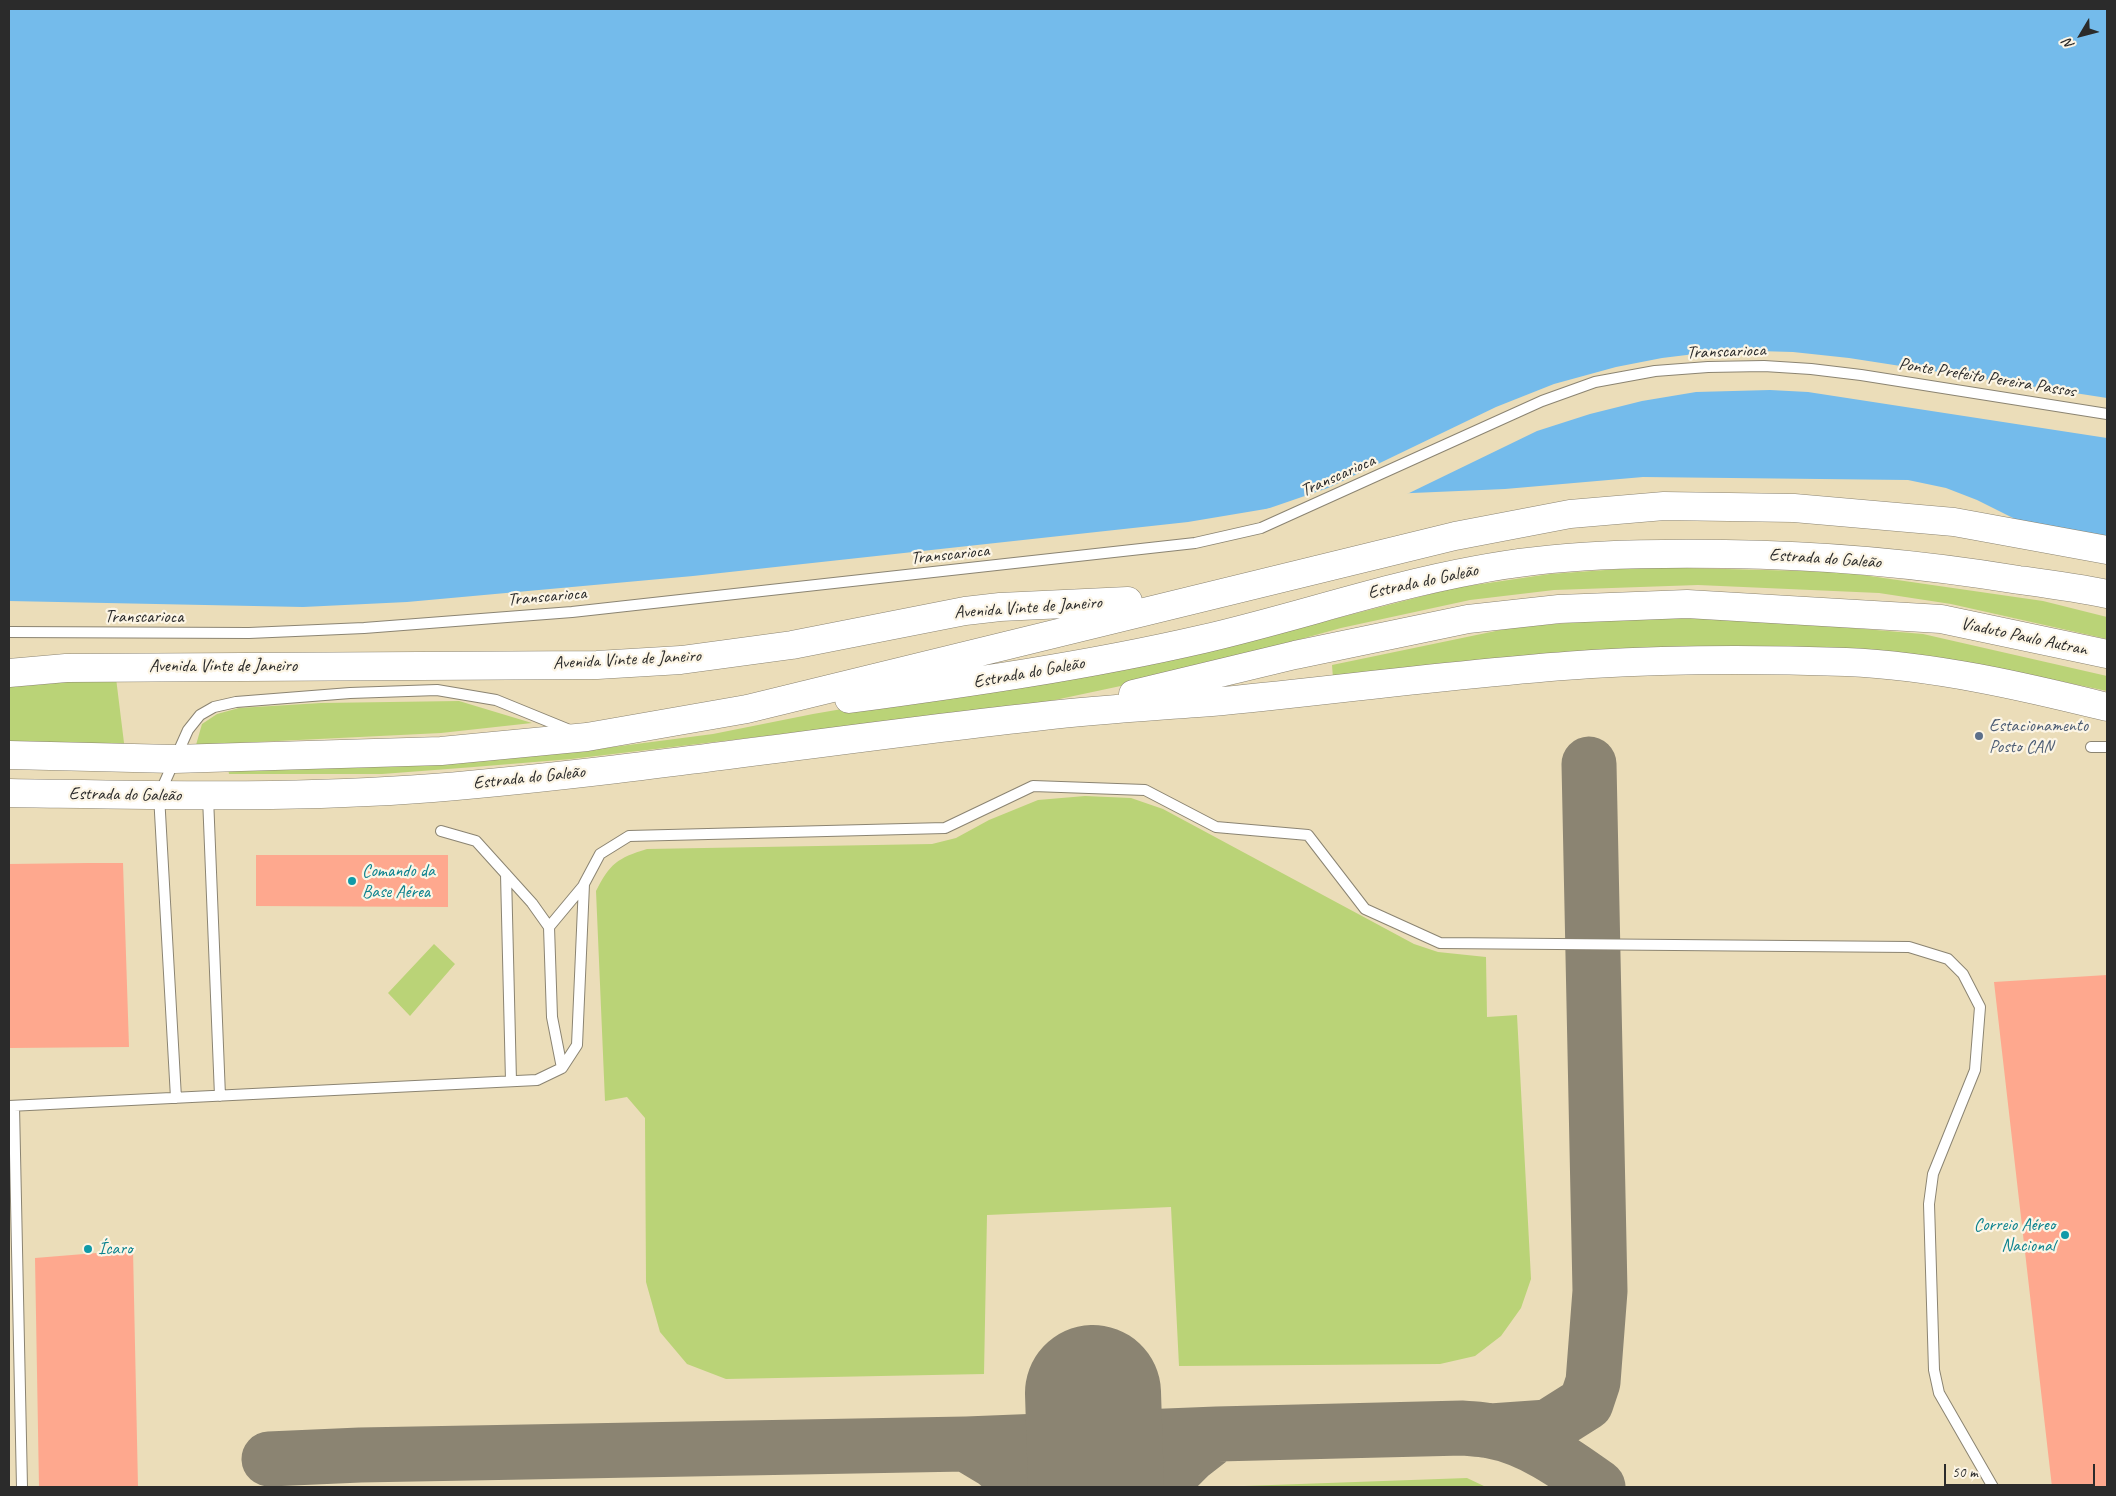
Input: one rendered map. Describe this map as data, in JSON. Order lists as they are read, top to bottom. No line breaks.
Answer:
{"streets":{"main road":["Estrada do Galeão","Avenida Vinte de Janeiro","Viaduto Paulo Autran"],"lane":["Transcarioca","Ponte Prefeito Pereira Passos"]},"crossings":[["Transcarioca","Ponte Prefeito Pereira Passos"],["Estrada do Galeão","Avenida Vinte de Janeiro"],["Estrada do Galeão","Viaduto Paulo Autran"]],"places":["Estacionamento Posto CAN","Comando da Base Aérea","Correio Aéreo Nacional","Ícaro"],"scale_bar":"50 m","north":"bottom left"}
